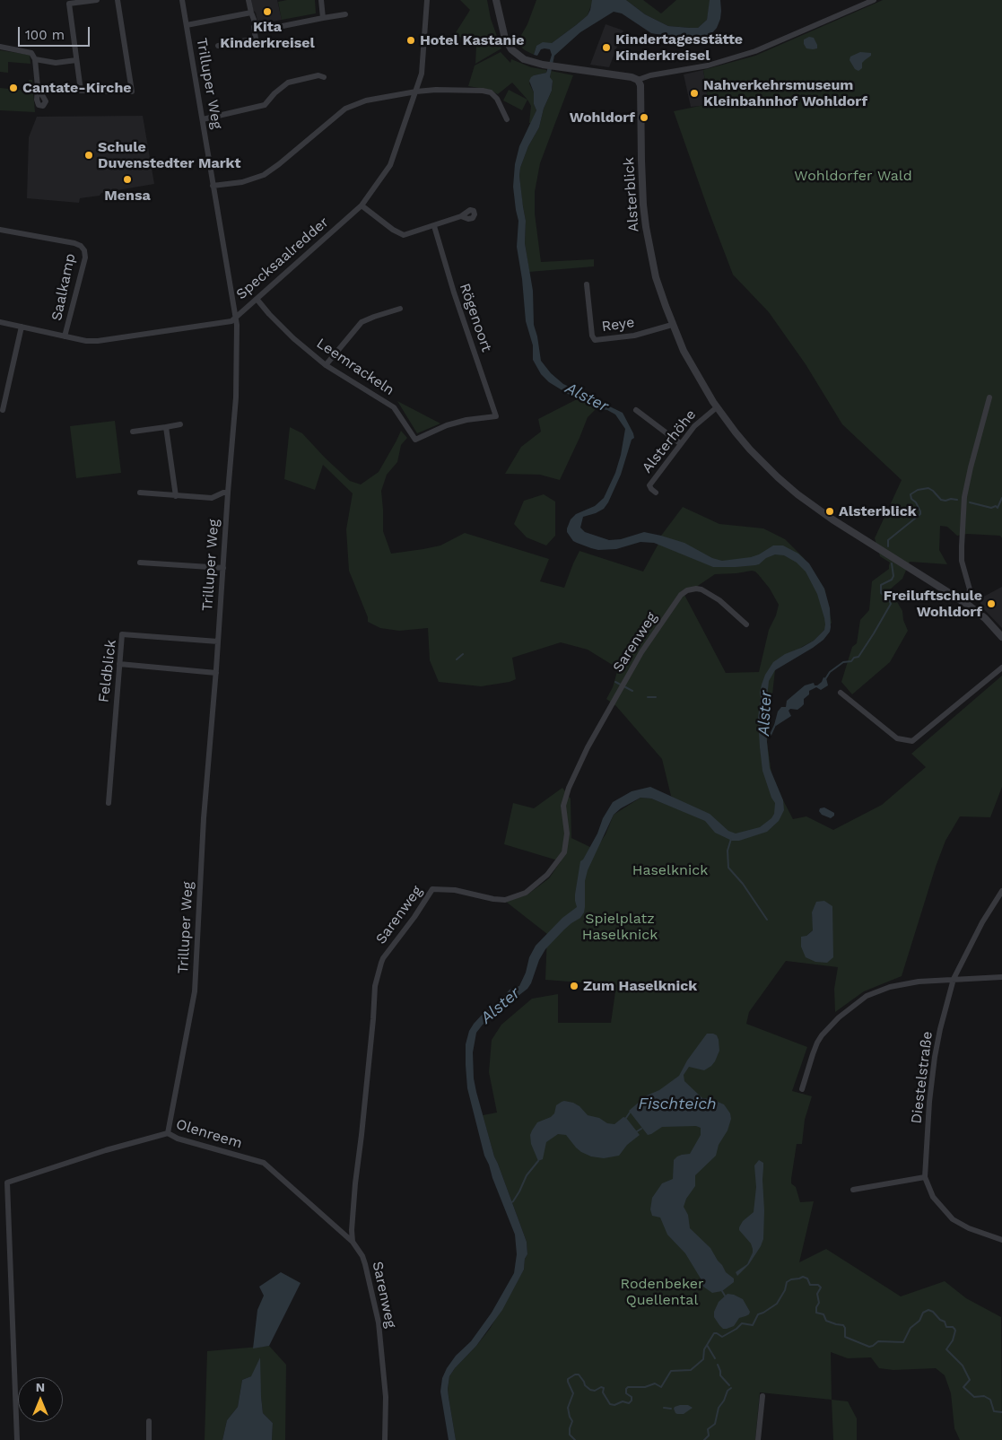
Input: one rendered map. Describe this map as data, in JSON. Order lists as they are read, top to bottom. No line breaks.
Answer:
{"streets":{"street":["Trilluper Weg","Alsterblick","Specksaalredder","Saalkamp","Rögenoort","Reye","Leemrackeln","Alsterhöhe","Sarenweg","Feldblick","Diestelstraße","Olenreem"]},"crossings":[["Trilluper Weg","Specksaalredder"],["Trilluper Weg","Feldblick"],["Trilluper Weg","Olenreem"],["Alsterblick","Reye"],["Alsterblick","Alsterhöhe"],["Specksaalredder","Saalkamp"],["Specksaalredder","Leemrackeln"],["Rögenoort","Leemrackeln"],["Sarenweg","Olenreem"]],"water":["Alster","Fischteich"],"parks":["Wohldorfer Wald","Haselknick","Spielplatz Haselknick","Rodenbeker Quellental"],"places":["Kita Kinderkreisel","Hotel Kastanie","Kindertagesstätte Kinderkreisel","Cantate-Kirche","Nahverkehrsmuseum Kleinbahnhof Wohldorf","Wohldorf","Schule Duvenstedter Markt","Mensa","Alsterblick","Freiluftschule Wohldorf","Zum Haselknick"],"scale_bar":"100 m","north":"top"}
